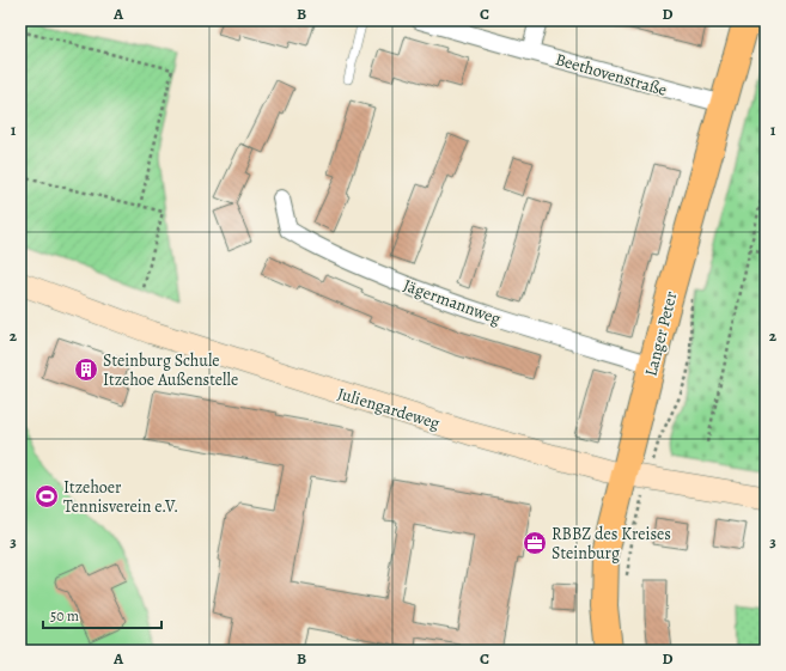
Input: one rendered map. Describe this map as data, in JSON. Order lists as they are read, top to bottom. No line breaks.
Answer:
{"streets":{"main road":["Langer Peter"],"street":["Beethovenstraße","Jägermannweg","Juliengardeweg"]},"crossings":[["Beethovenstraße","Langer Peter"],["Jägermannweg","Langer Peter"],["Langer Peter","Juliengardeweg"]],"places":{"building":["Steinburg Schule Itzehoe Außenstelle"],"sports":["Itzehoer Tennisverein e.V."],"office":["RBBZ des Kreises Steinburg"]},"scale_bar":"50 m","grid":{"columns":["A","B","C","D"],"rows":["1","2","3"]}}
